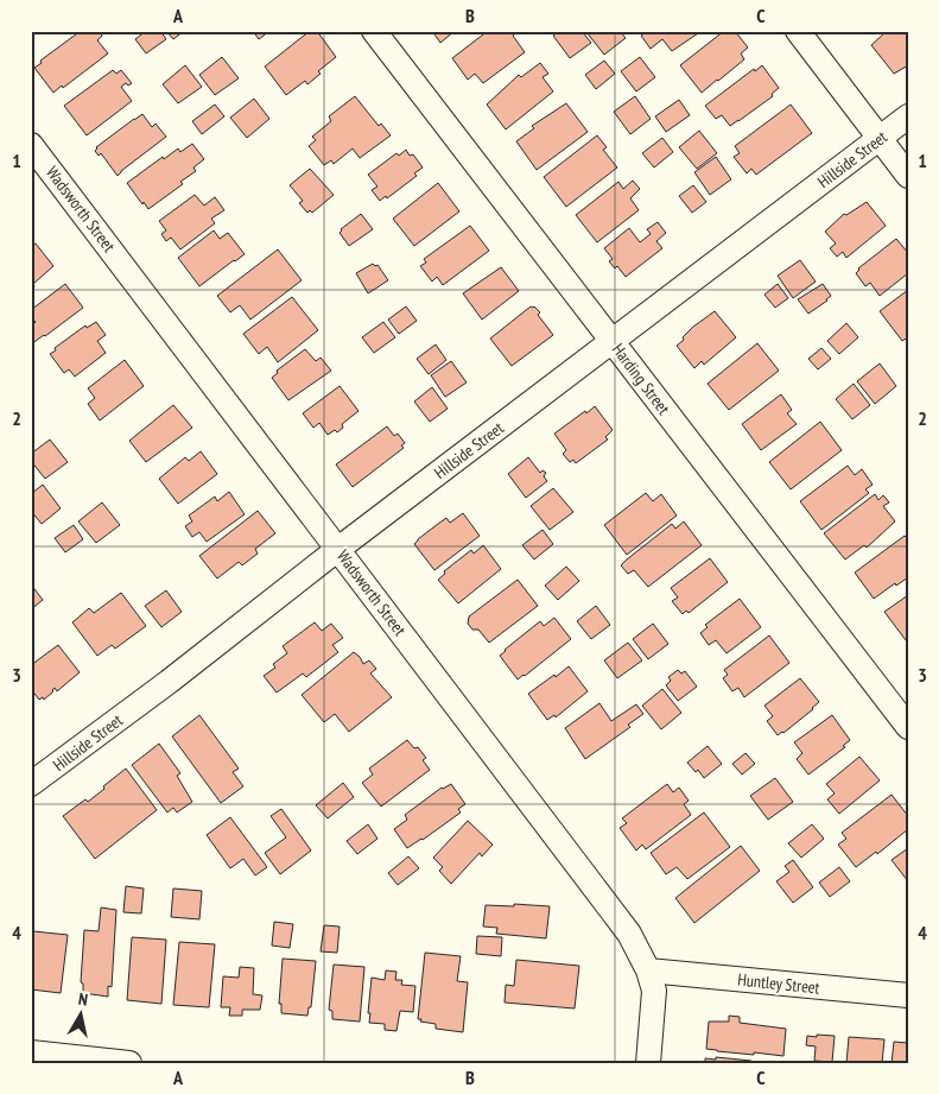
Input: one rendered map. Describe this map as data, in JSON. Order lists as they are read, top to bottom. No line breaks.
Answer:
{"streets":{"street":["Hillside Street","Wadsworth Street","Harding Street","Huntley Street"]},"crossings":[["Hillside Street","Wadsworth Street"],["Hillside Street","Harding Street"],["Wadsworth Street","Huntley Street"]],"north":"top","grid":{"columns":["A","B","C"],"rows":["1","2","3","4"]}}
